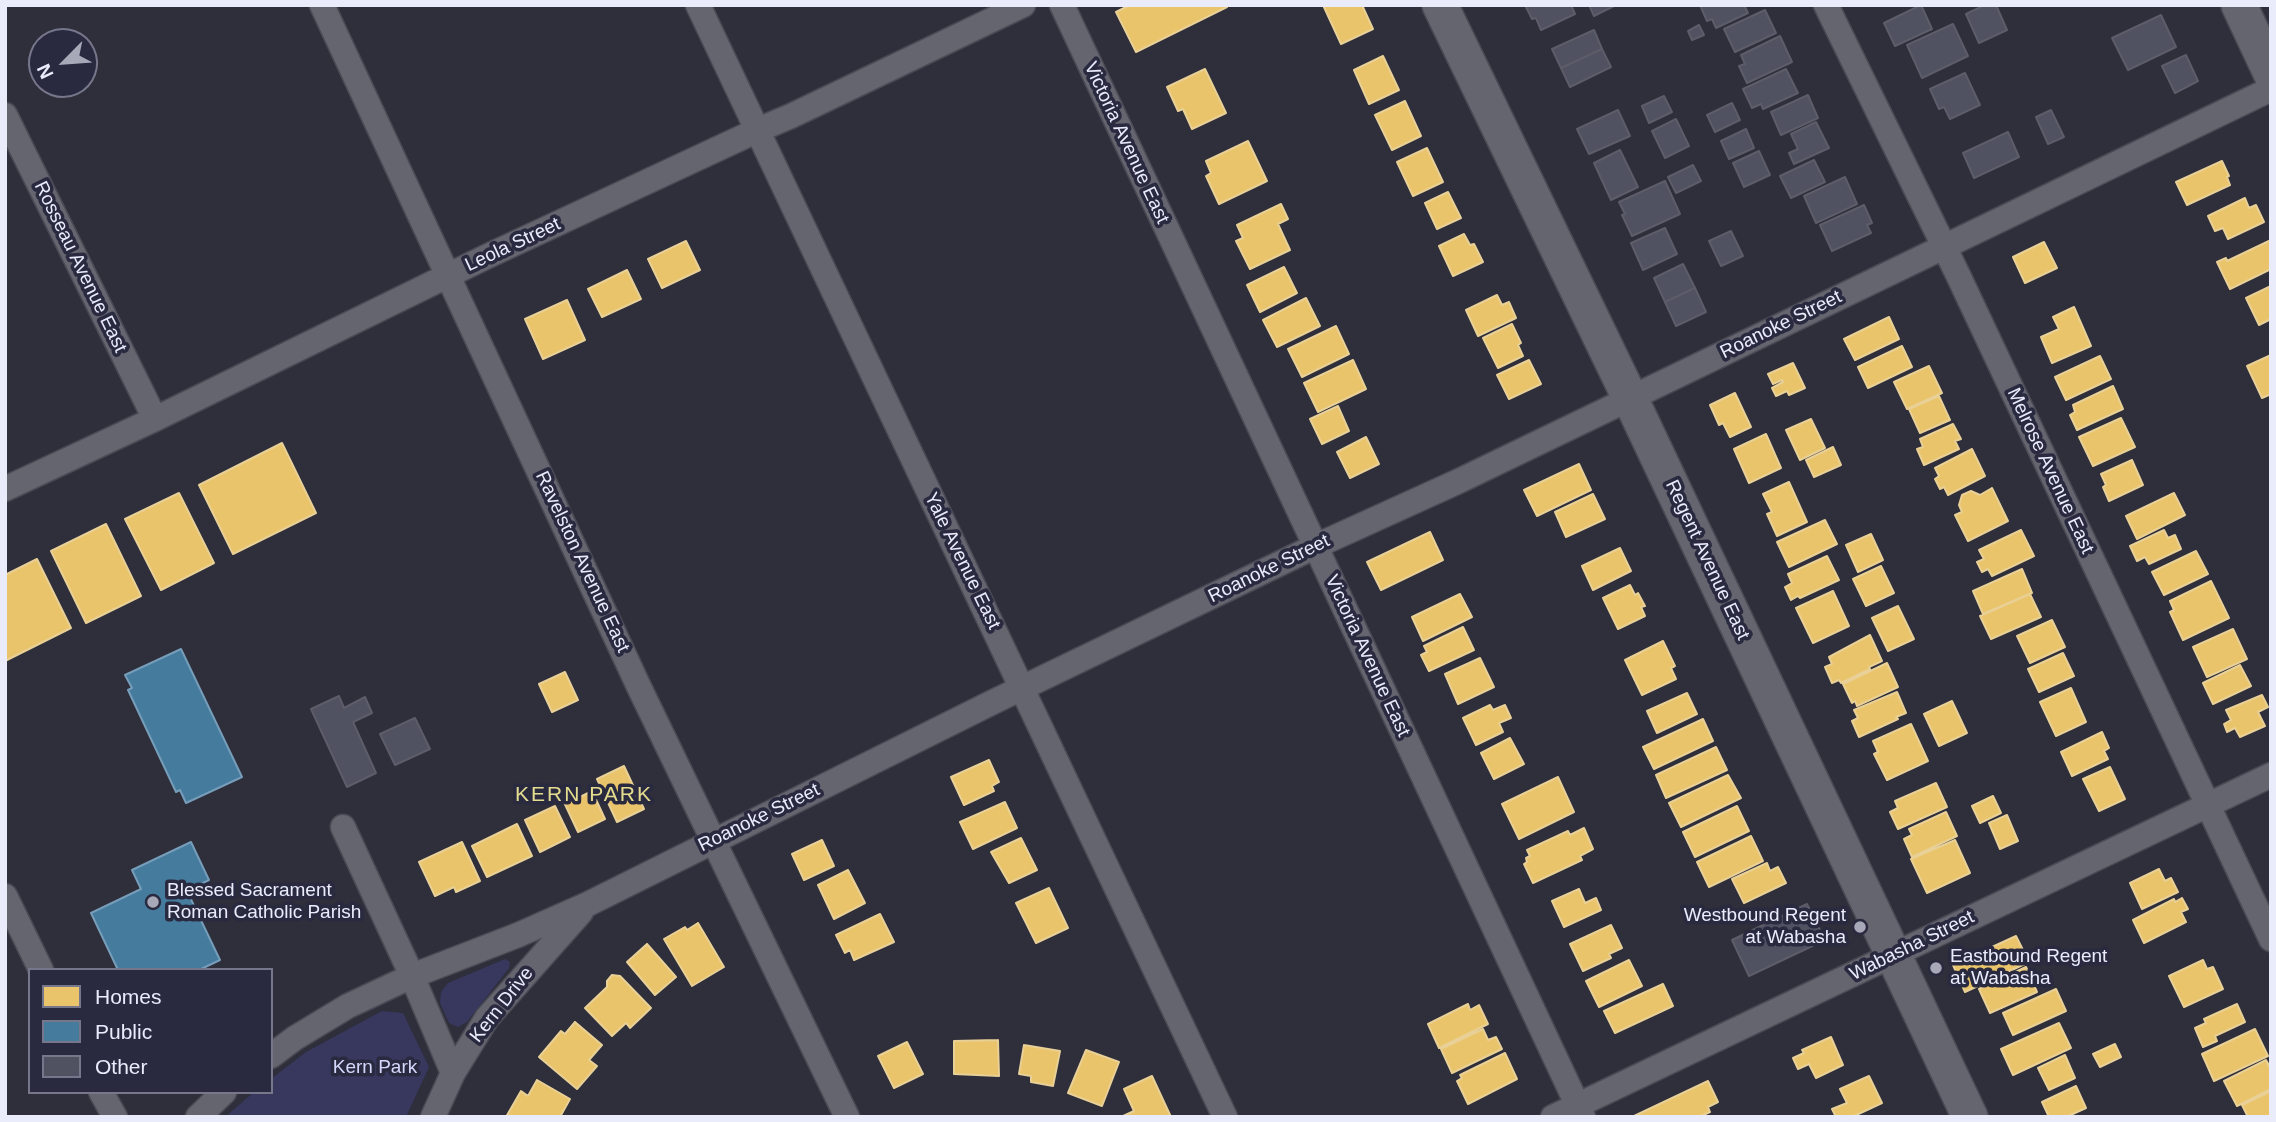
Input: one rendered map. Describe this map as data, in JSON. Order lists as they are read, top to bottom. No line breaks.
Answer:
{"streets":{"street":["Victoria Avenue East","Leola Street","Rosseau Avenue East","Roanoke Street","Melrose Avenue East","Regent Avenue East","Yale Avenue East","Ravelston Avenue East","Wabasha Street","Kern Drive"]},"crossings":[["Victoria Avenue East","Roanoke Street"],["Victoria Avenue East","Wabasha Street"],["Leola Street","Rosseau Avenue East"],["Leola Street","Yale Avenue East"],["Leola Street","Ravelston Avenue East"],["Roanoke Street","Melrose Avenue East"],["Roanoke Street","Regent Avenue East"],["Roanoke Street","Yale Avenue East"],["Roanoke Street","Ravelston Avenue East"],["Roanoke Street","Kern Drive"],["Melrose Avenue East","Wabasha Street"],["Regent Avenue East","Wabasha Street"]],"districts":["KERN PARK"],"parks":["Kern Park"],"places":["Blessed Sacrament Roman Catholic Parish","Westbound Regent at Wabasha","Eastbound Regent at Wabasha"],"legend":["Homes","Public","Other"],"north":"bottom left"}
